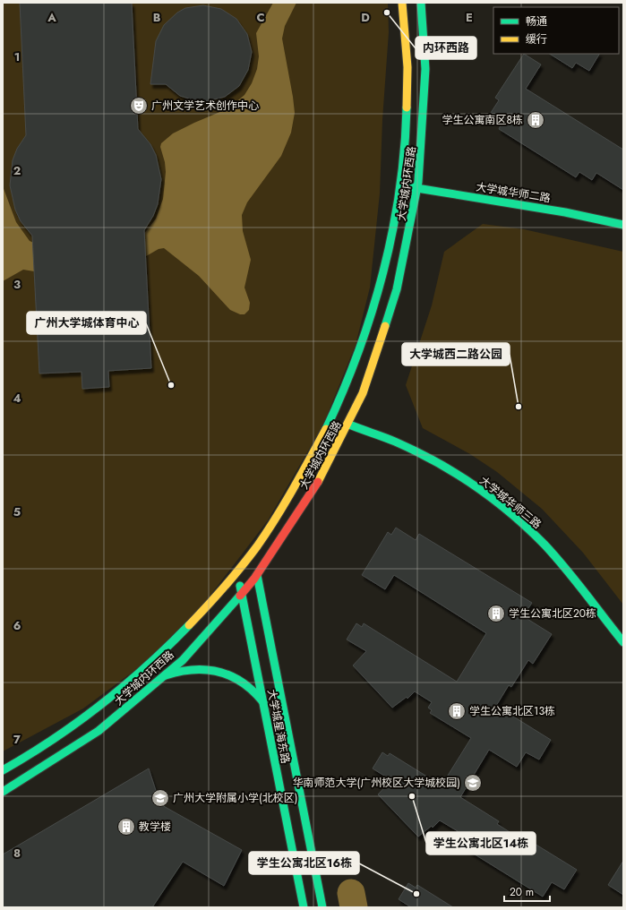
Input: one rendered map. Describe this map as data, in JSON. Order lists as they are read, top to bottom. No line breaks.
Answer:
{"streets":{"main road":["大学城内环西路","大学城华师二路","大学城华师三路","大学城星海东路"]},"crossings":[["大学城内环西路","大学城华师二路"],["大学城内环西路","大学城华师三路"],["大学城内环西路","大学城星海东路"]],"places":{"other":["内环西路","广州大学城体育中心","大学城西二路公园","学生公寓北区14栋","学生公寓北区16栋"],"theatre":["广州文学艺术创作中心"],"building":["学生公寓南区8栋","学生公寓北区20栋","学生公寓北区13栋","教学楼"],"school or university":["华南师范大学(广州校区大学城校园)","广州大学附属小学(北校区)"]},"legend":["畅通","缓行"],"scale_bar":"20 m","grid":{"columns":["A","B","C","D","E"],"rows":["1","2","3","4","5","6","7","8"]}}
